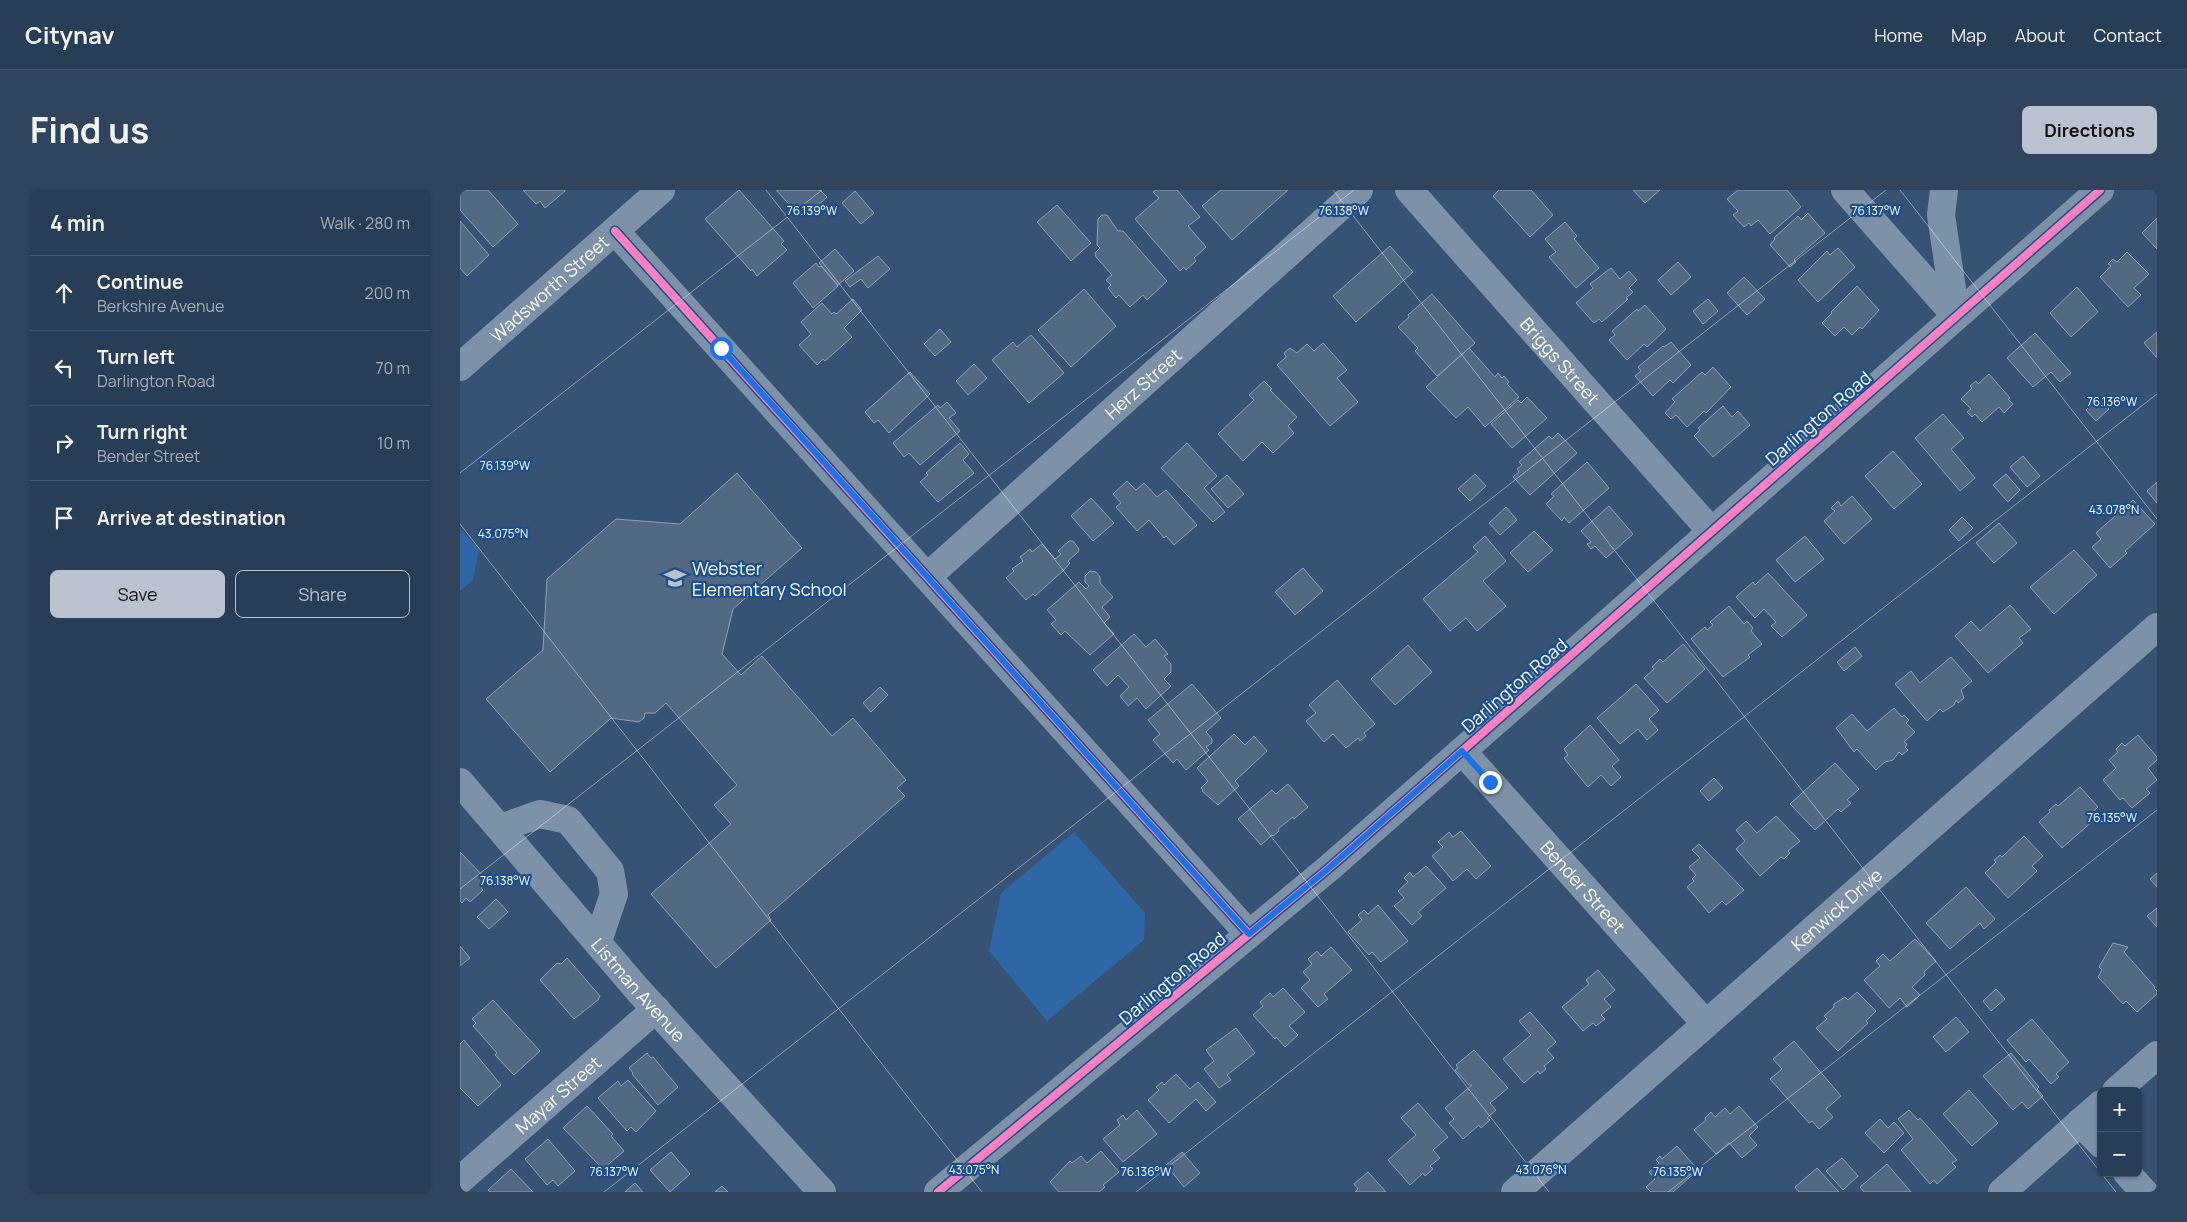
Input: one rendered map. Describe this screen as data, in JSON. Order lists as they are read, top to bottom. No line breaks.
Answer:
{"streets":{"street":["Wadsworth Street","Briggs Street","Herz Street","Darlington Road","Bender Street","Kenwick Drive","Listman Avenue","Mayar Street"]},"crossings":[["Briggs Street","Darlington Road"],["Darlington Road","Bender Street"],["Bender Street","Kenwick Drive"],["Listman Avenue","Mayar Street"]],"places":{"school or university":["Webster Elementary School"]},"page":{"header":"Citynav","nav":["Home","Map","About","Contact"],"title":"Find us","buttons":["Directions",["Save","Share"]],"heading":["4 min","Walk · 280 m"],"list":[["Continue","Berkshire Avenue","200 m"],["Turn left","Darlington Road","70 m"],["Turn right","Bender Street","10 m"],"Arrive at destination"],"map_buttons":["+","−"]},"coordinates":["76.139°W","76.138°W","76.137°W","76.136°W","43.078°N","43.075°N","76.135°W","43.076°N"]}
